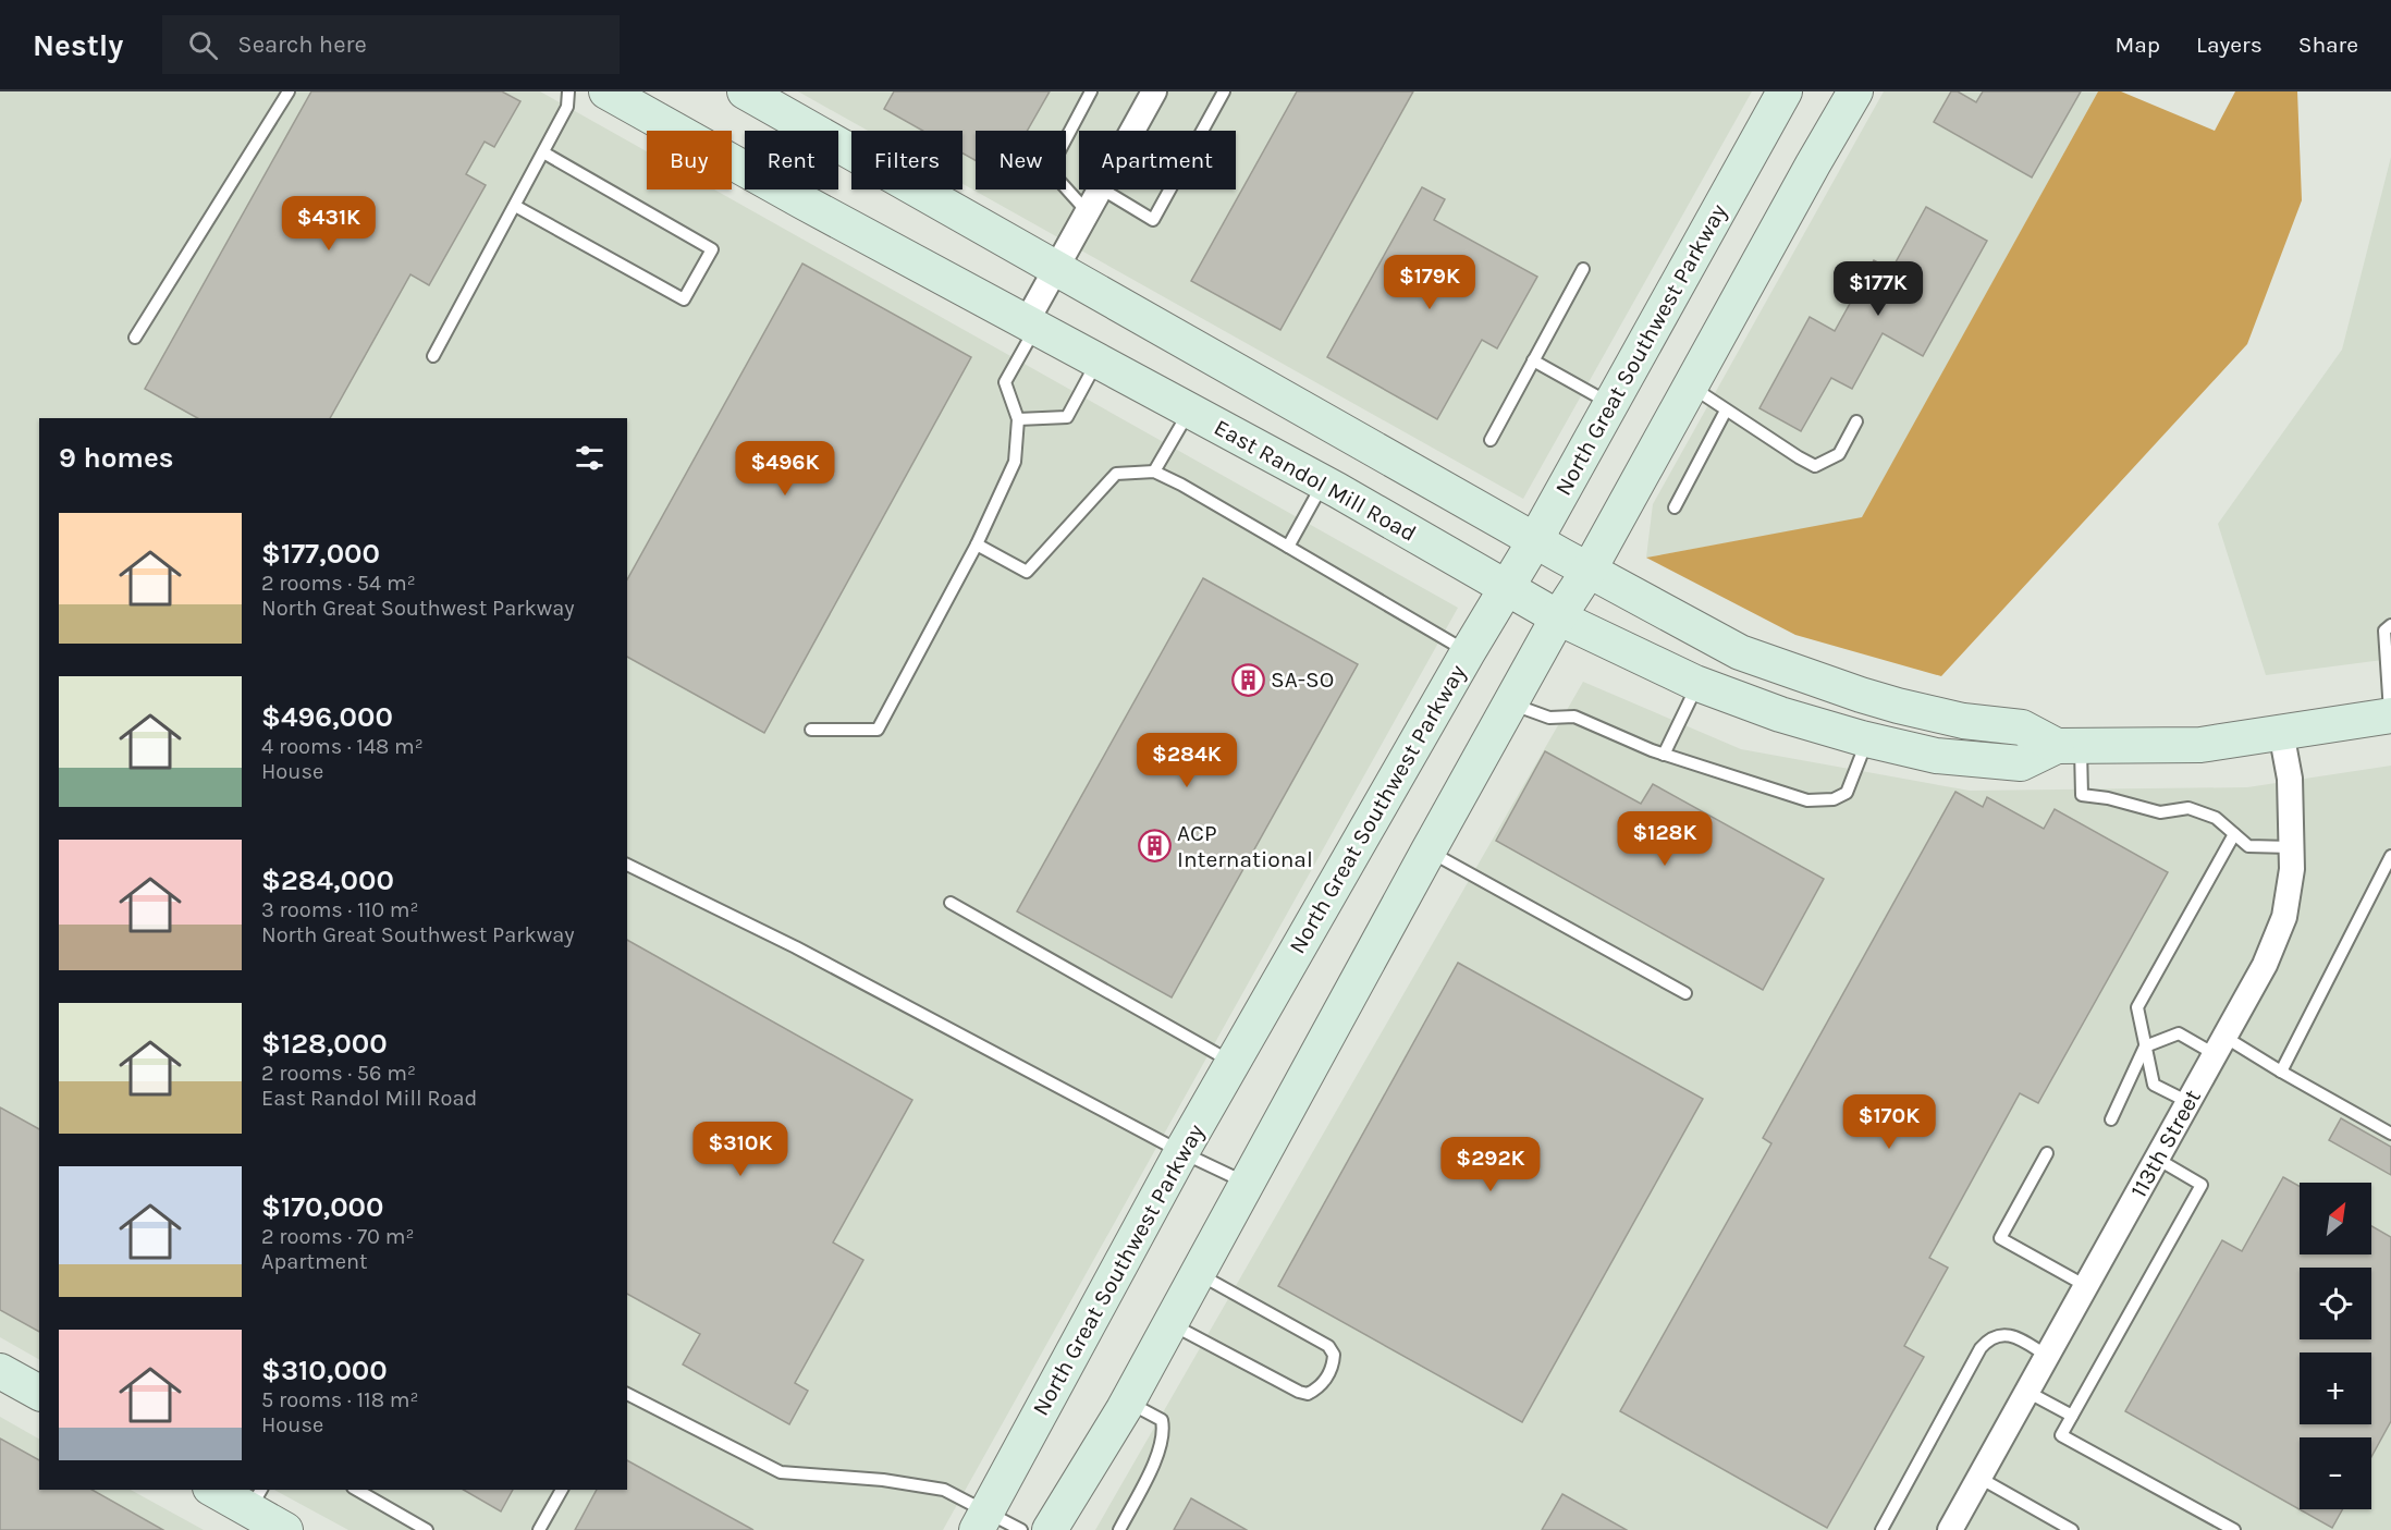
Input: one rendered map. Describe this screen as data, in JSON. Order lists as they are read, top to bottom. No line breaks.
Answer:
{"streets":{"main road":["North Great Southwest Parkway","East Randol Mill Road"],"street":["113th Street"]},"crossings":[["North Great Southwest Parkway","East Randol Mill Road"],["East Randol Mill Road","113th Street"]],"places":{"building":["SA-SO","ACP International"]},"north":"top right","page":{"header":"Nestly","search":"Search here","nav":["Map","Layers","Share"],"chip":["Buy","Rent","Filters","New","Apartment"],"price":["$431K","$179K","$177K","$496K","$284K","$128K","$170K","$310K","$292K"],"heading":"9 homes","list":[{"name":"$177,000","note":"2 rooms · 54 m² · North Great Southwest Parkway"},{"name":"$496,000","note":"4 rooms · 148 m² · House"},{"name":"$284,000","note":"3 rooms · 110 m² · North Great Southwest Parkway"},{"name":"$128,000","note":"2 rooms · 56 m² · East Randol Mill Road"},{"name":"$170,000","note":"2 rooms · 70 m² · Apartment"},{"name":"$310,000","note":"5 rooms · 118 m² · House"}],"map_buttons":["+","−"]}}
